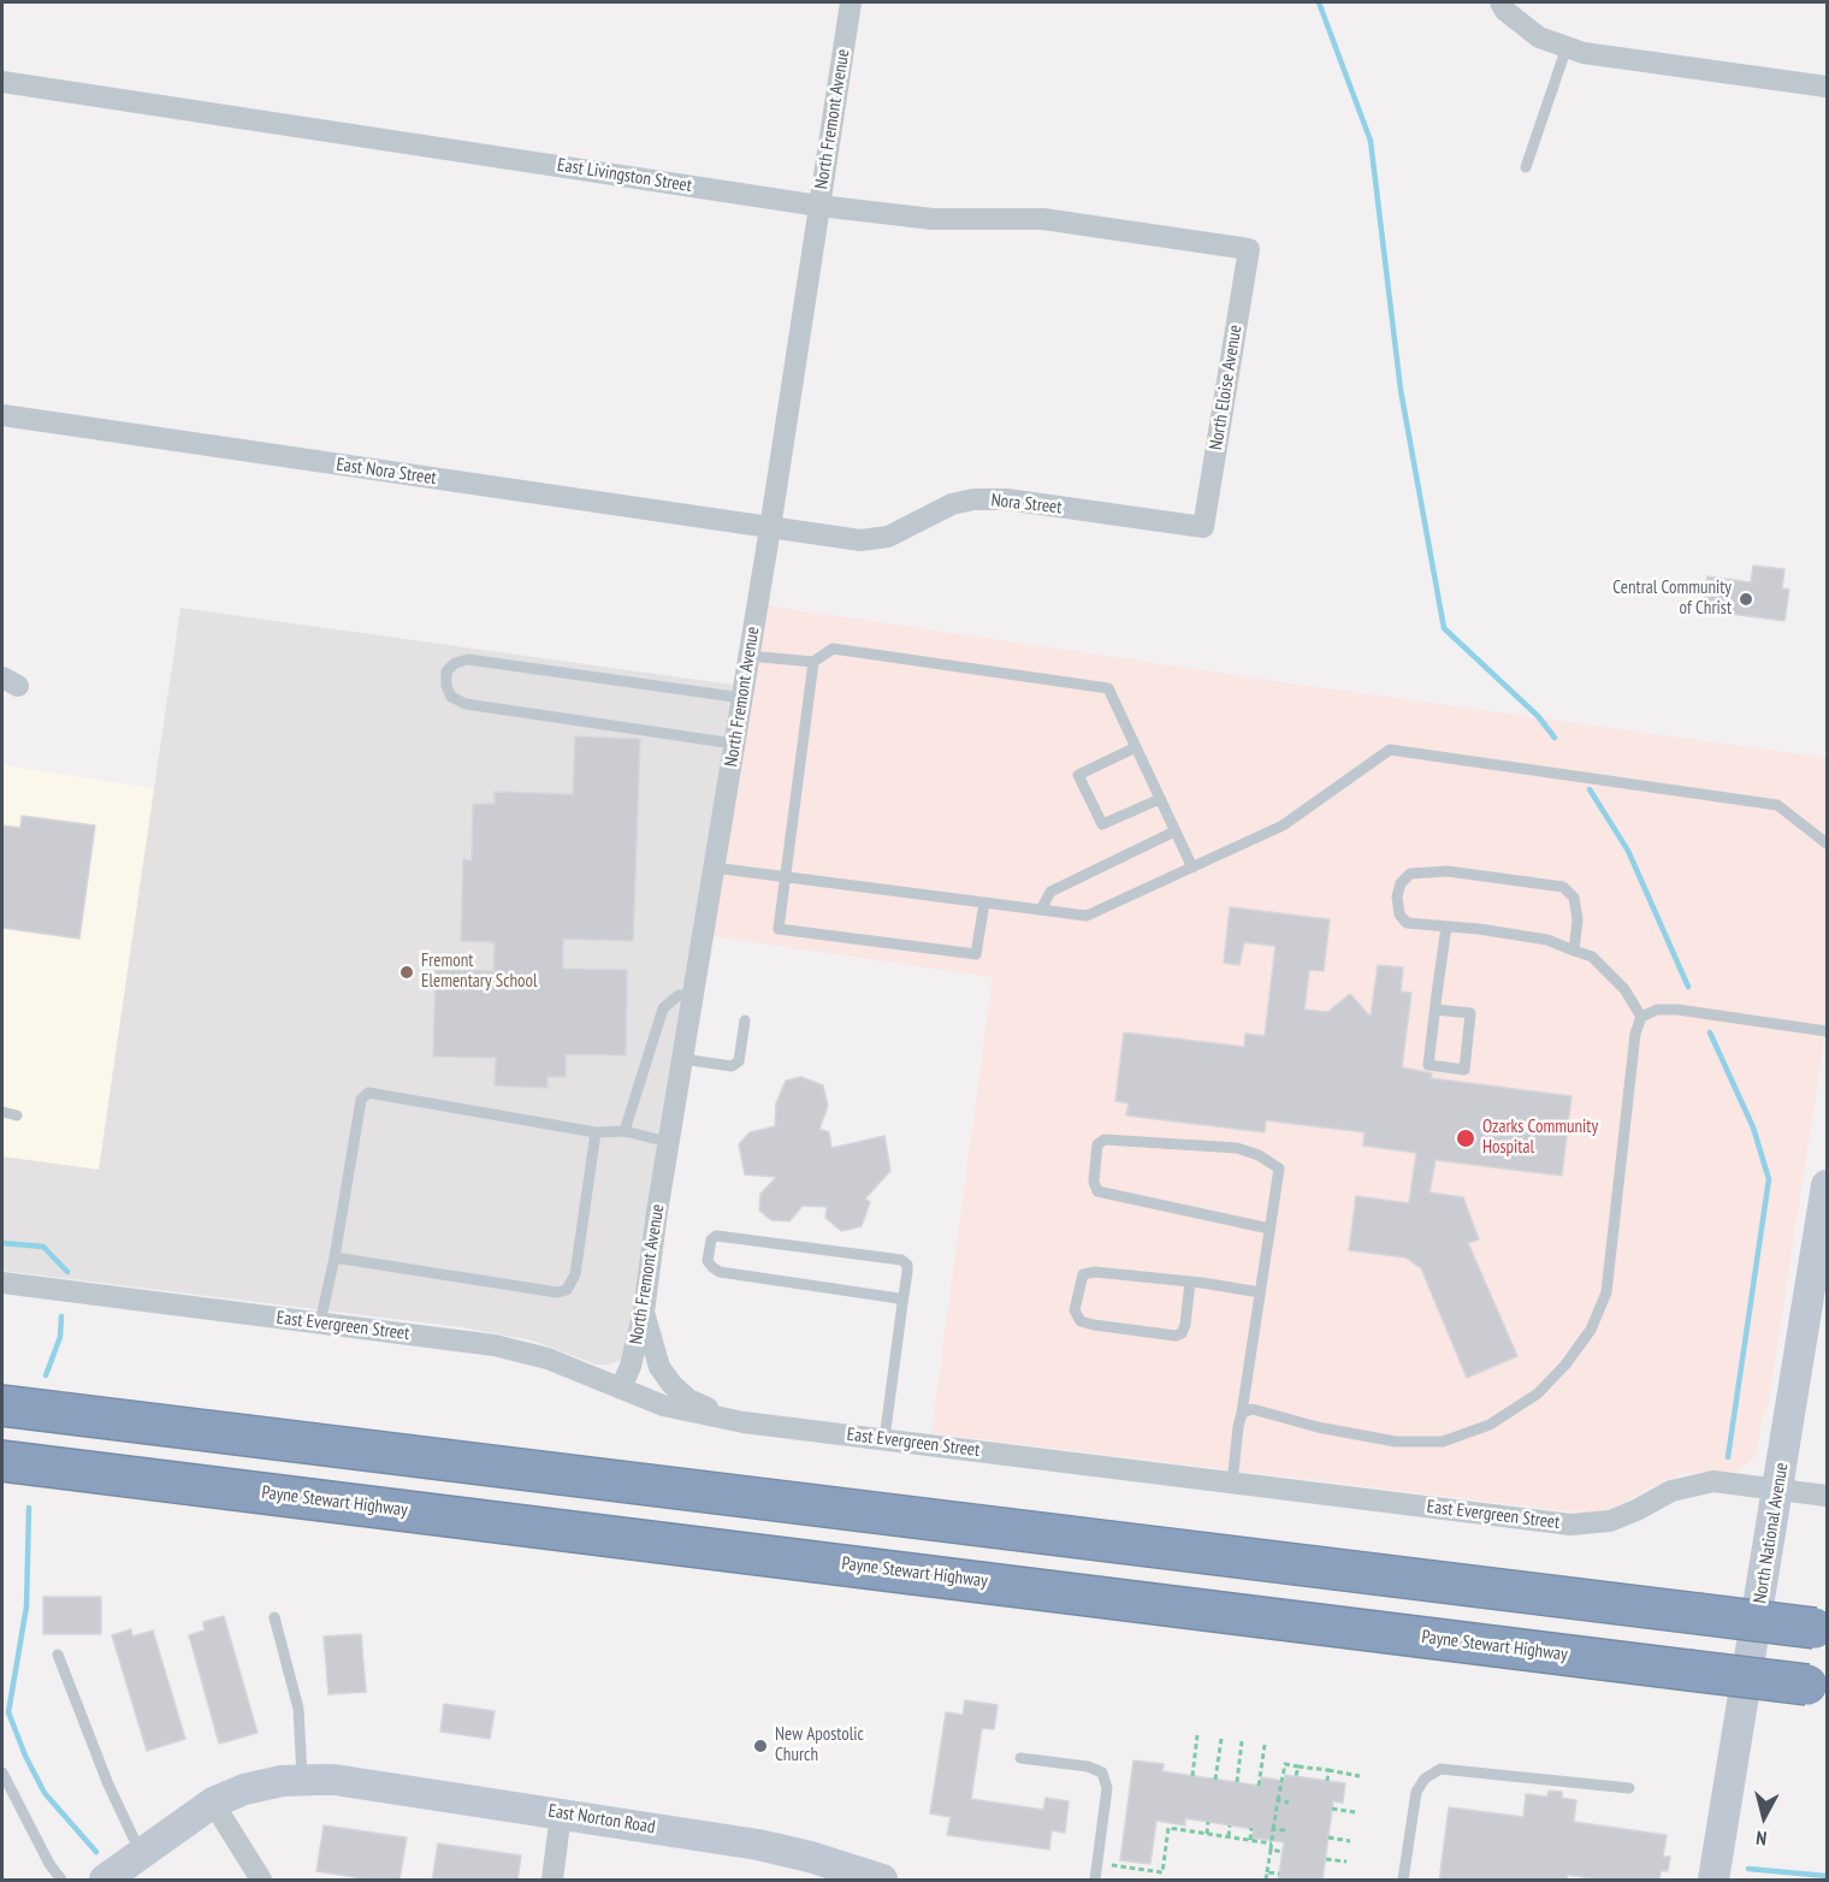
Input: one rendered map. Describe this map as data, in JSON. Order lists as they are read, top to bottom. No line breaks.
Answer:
{"streets":{"highway":["Payne Stewart Highway"],"main road":["North National Avenue","East Norton Road"],"street":["North Fremont Avenue","East Livingston Street","North Eloise Avenue","East Nora Street","Nora Street","East Evergreen Street"]},"crossings":[["North Fremont Avenue","East Livingston Street"],["North Fremont Avenue","East Nora Street"],["North Fremont Avenue","Nora Street"],["North Fremont Avenue","East Evergreen Street"],["East Livingston Street","North Eloise Avenue"],["North Eloise Avenue","Nora Street"],["East Nora Street","Nora Street"],["East Evergreen Street","North National Avenue"]],"places":["Central Community of Christ","Fremont Elementary School","Ozarks Community Hospital","New Apostolic Church"],"north":"bottom"}
